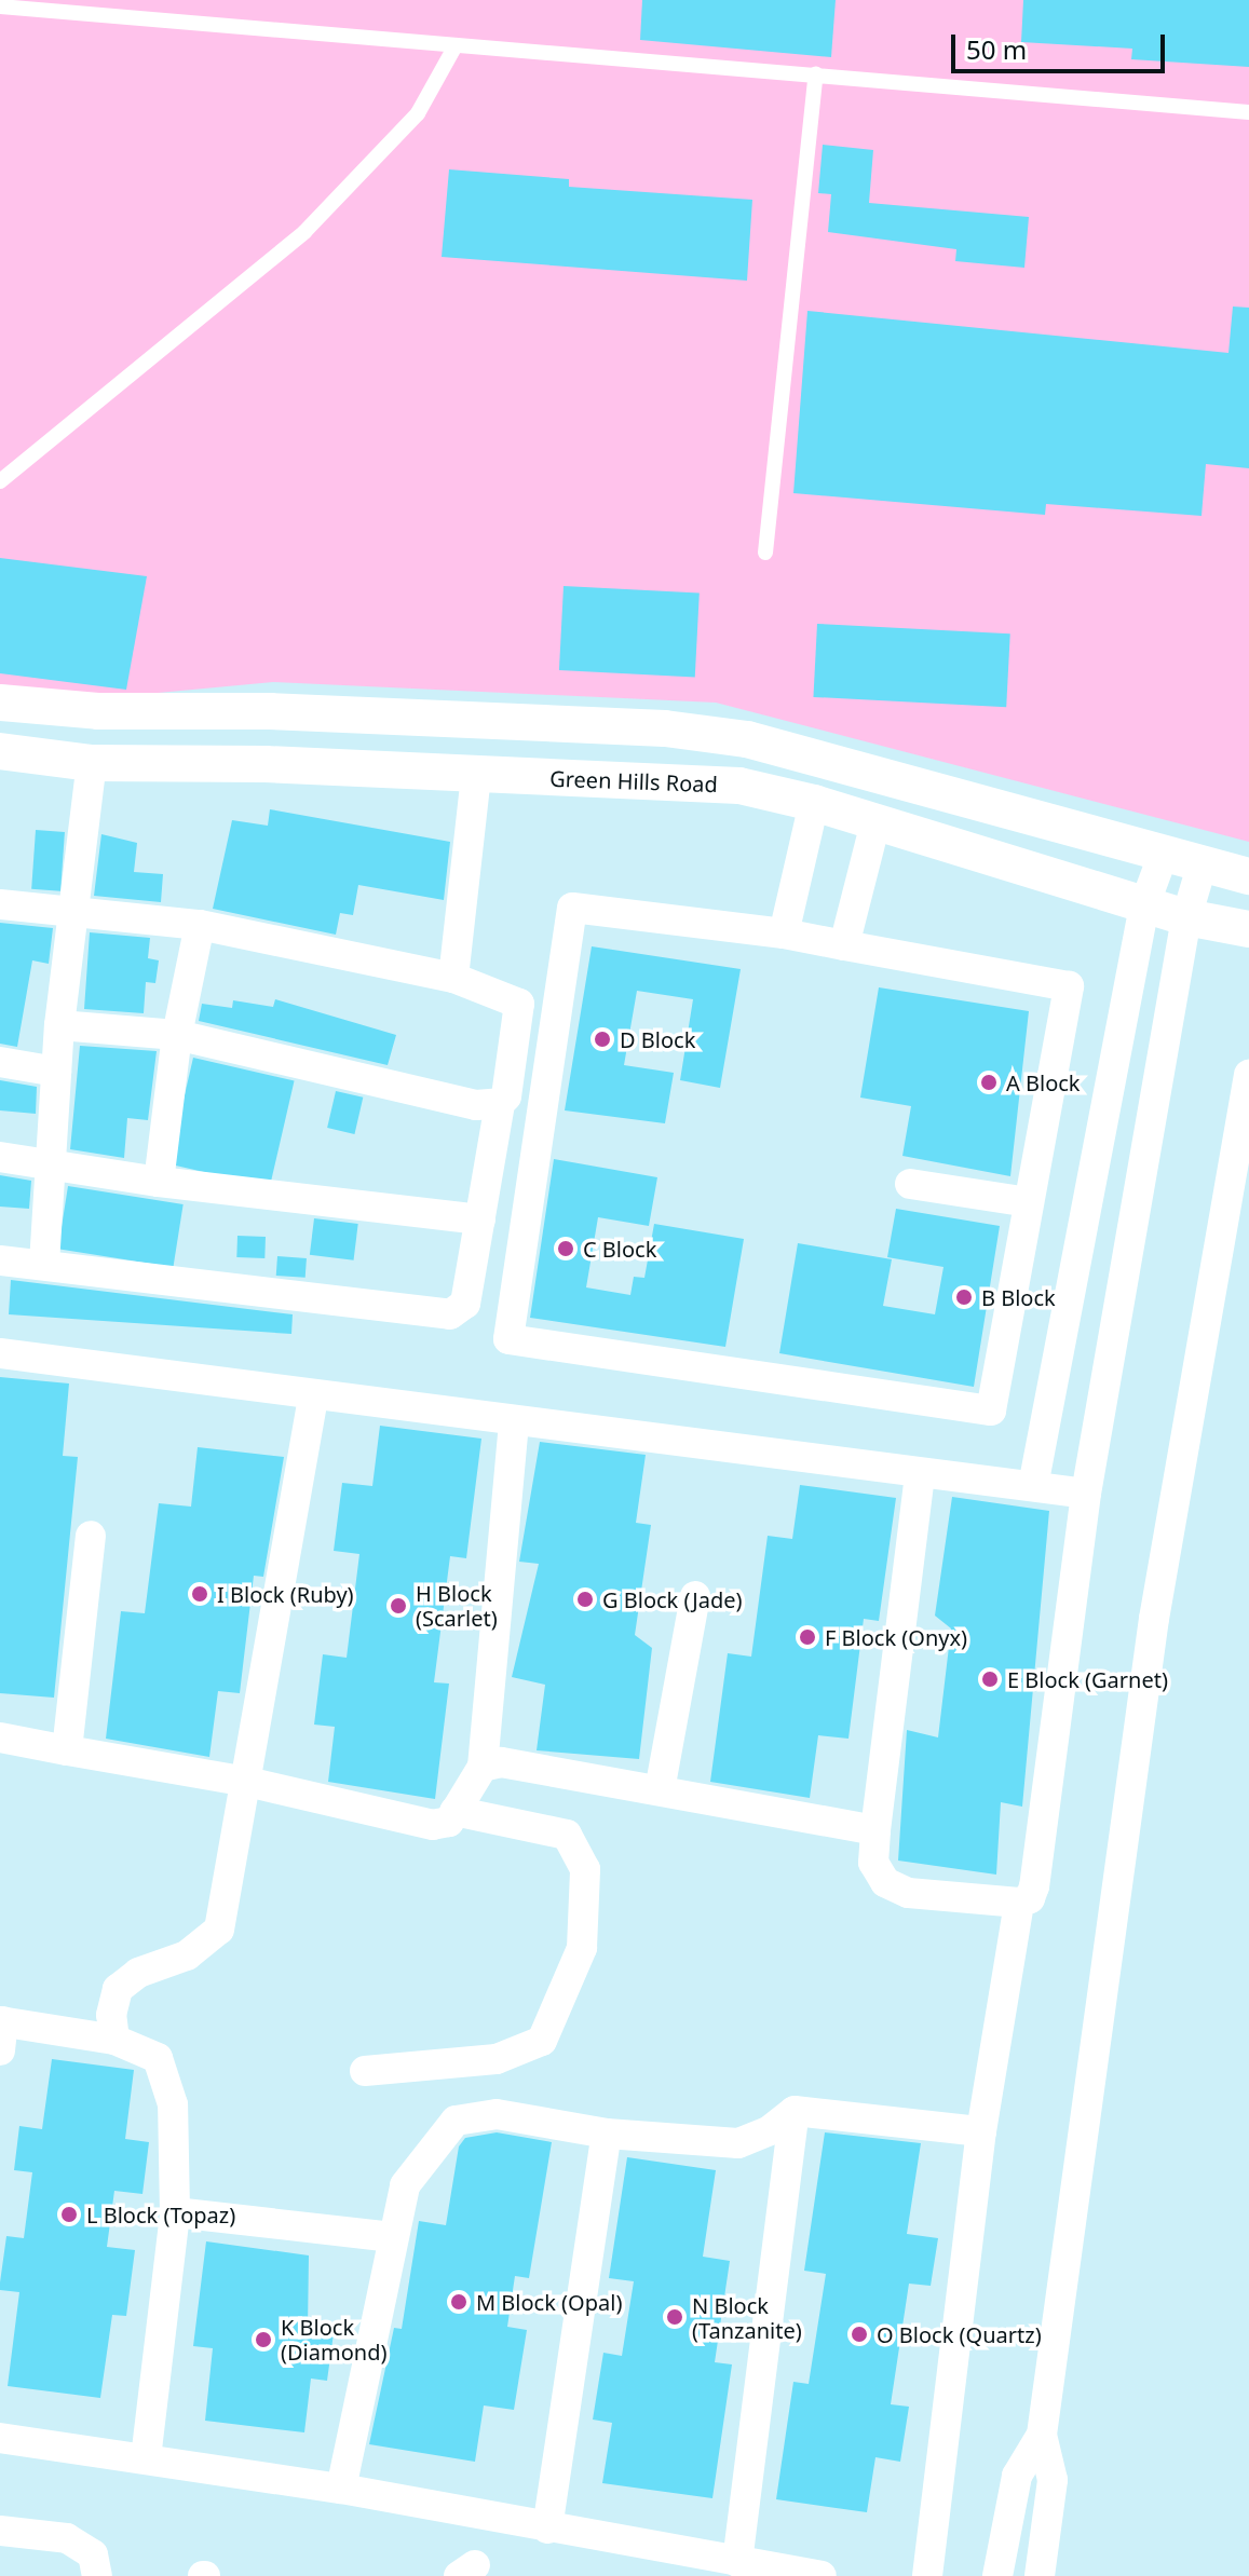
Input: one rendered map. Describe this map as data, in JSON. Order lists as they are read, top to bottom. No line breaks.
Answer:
{"streets":{"street":["Green Hills Road"]},"places":["D Block","A Block","C Block","B Block","I Block (Ruby)","G Block (Jade)","H Block (Scarlet)","F Block (Onyx)","E Block (Garnet)","L Block (Topaz)","M Block (Opal)","N Block (Tanzanite)","O Block (Quartz)","K Block (Diamond)"],"scale_bar":"50 m"}
